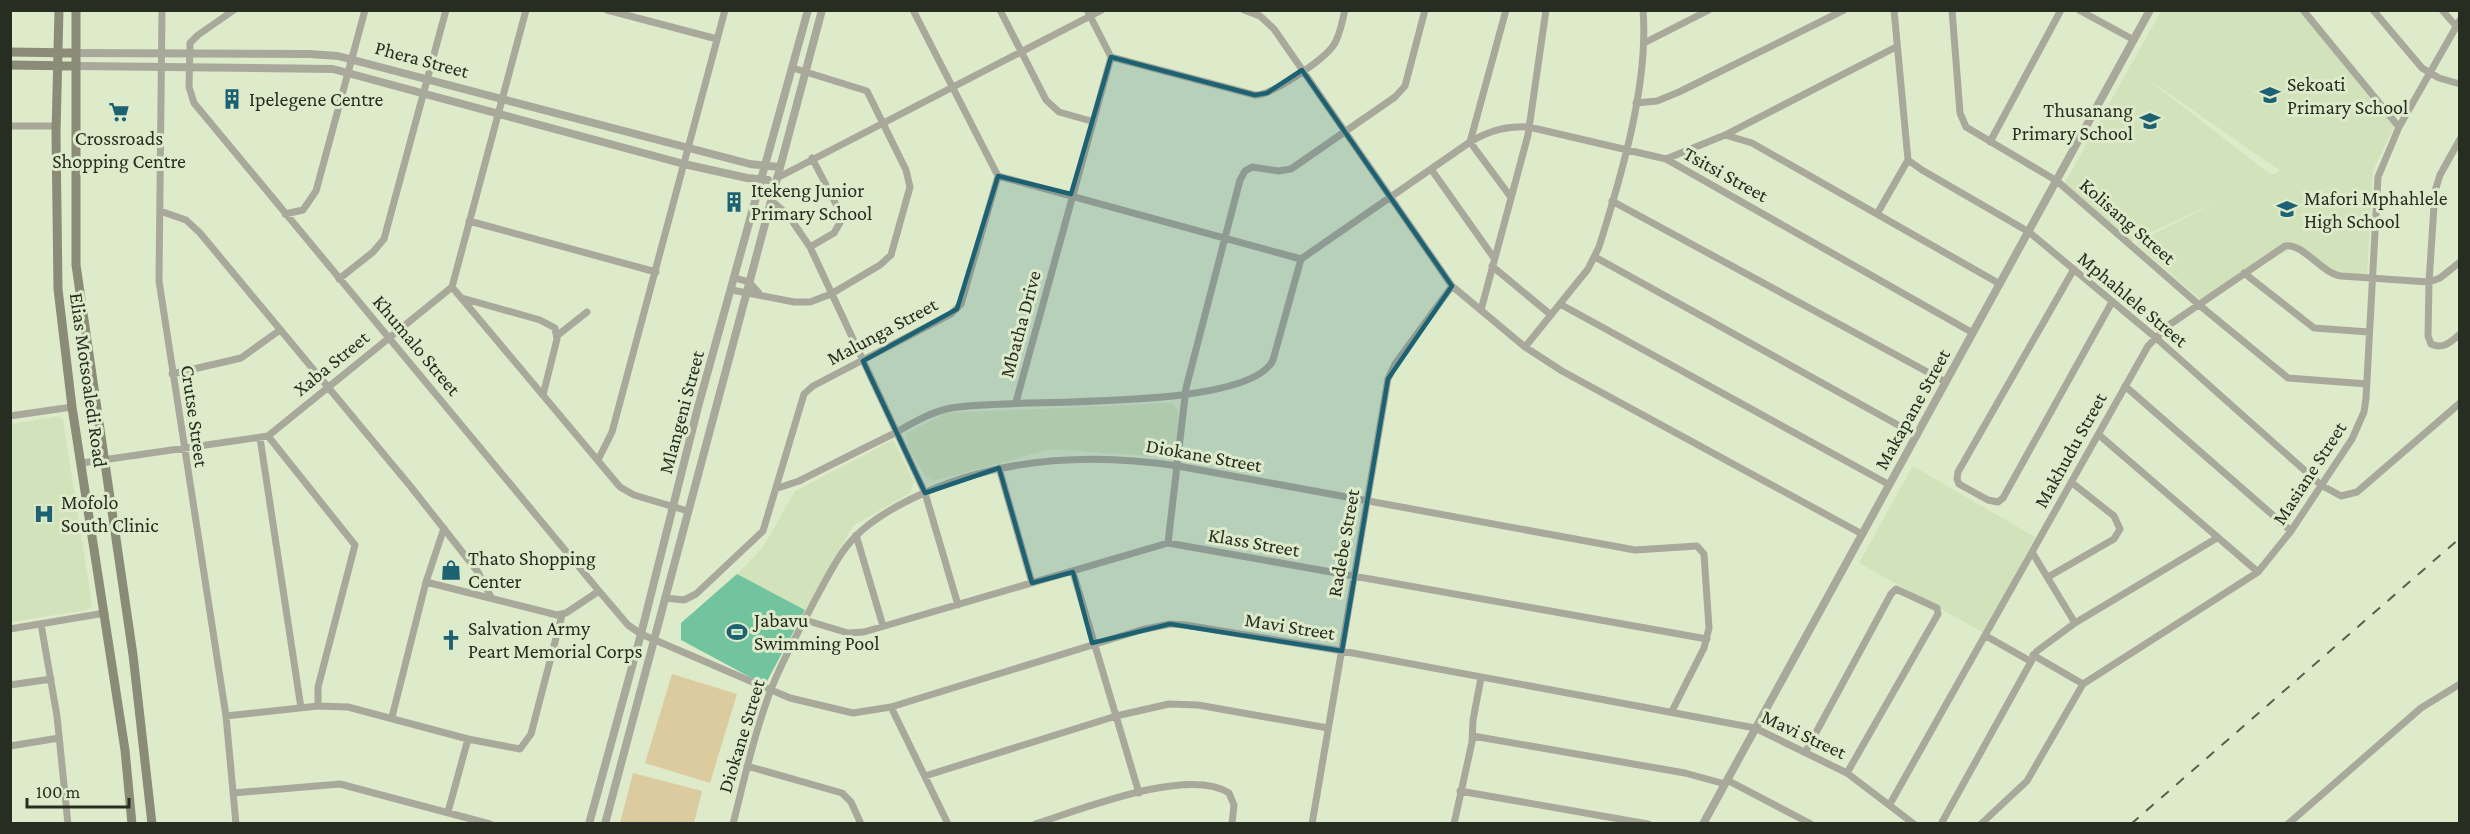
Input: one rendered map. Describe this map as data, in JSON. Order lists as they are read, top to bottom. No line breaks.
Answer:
{"streets":{"main road":["Phera Street","Elias Motsoaledi Road"],"street":["Tsitsi Street","Kolisang Street","Mphahlele Street","Mbatha Drive","Malunga Street","Khumalo Street","Xaba Street","Makapane Street","Mlangeni Street","Crutse Street","Makhudu Street","Diokane Street","Masiane Street","Klass Street","Radebe Street","Mavi Street"]},"crossings":[["Phera Street","Khumalo Street"],["Phera Street","Elias Motsoaledi Road"],["Phera Street","Mlangeni Street"],["Phera Street","Crutse Street"],["Tsitsi Street","Makapane Street"],["Kolisang Street","Makapane Street"],["Kolisang Street","Makhudu Street"],["Kolisang Street","Masiane Street"],["Mphahlele Street","Makapane Street"],["Mphahlele Street","Makhudu Street"],["Mphahlele Street","Masiane Street"],["Mbatha Drive","Malunga Street"],["Malunga Street","Mlangeni Street"],["Khumalo Street","Xaba Street"],["Khumalo Street","Mlangeni Street"],["Khumalo Street","Mavi Street"],["Xaba Street","Elias Motsoaledi Road"],["Xaba Street","Crutse Street"],["Makapane Street","Mavi Street"],["Mlangeni Street","Mavi Street"],["Makhudu Street","Masiane Street"],["Makhudu Street","Mavi Street"],["Diokane Street","Klass Street"],["Diokane Street","Radebe Street"],["Diokane Street","Mavi Street"],["Klass Street","Radebe Street"],["Radebe Street","Mavi Street"]],"places":{"school or university":["Sekoati Primary School","Thusanang Primary School","Mafori Mphahlele High School"],"building":["Ipelegene Centre","Itekeng Junior Primary School"],"supermarket":["Crossroads Shopping Centre"],"hospital":["Mofolo South Clinic"],"shop":["Thato Shopping Center"],"sports":["Jabavu Swimming Pool"],"church":["Salvation Army Peart Memorial Corps"]},"scale_bar":"100 m"}
